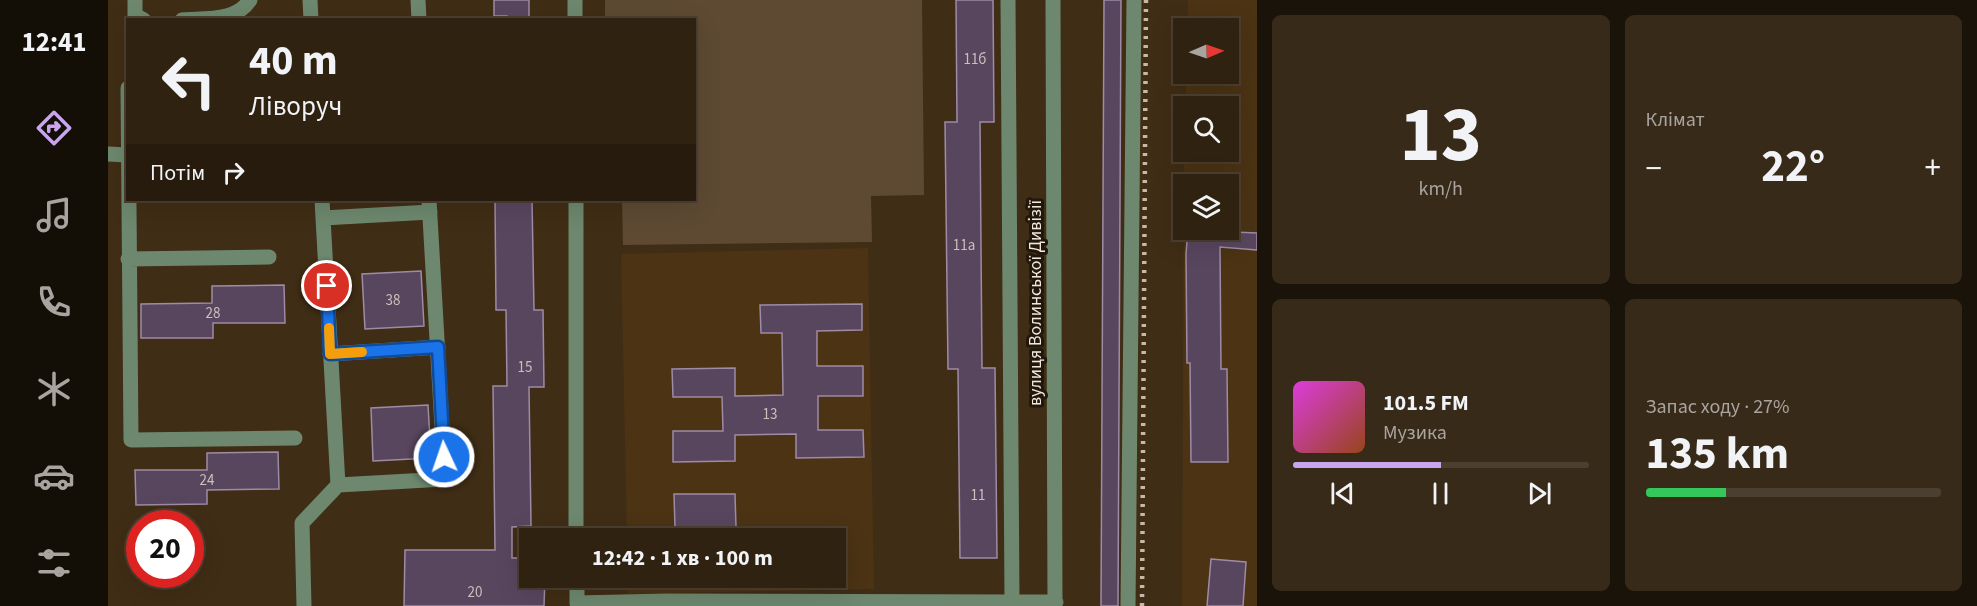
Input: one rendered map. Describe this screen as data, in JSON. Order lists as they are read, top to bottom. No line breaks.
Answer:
{"streets":{"street":["вулиця Волинської Дивізії"]},"house_numbers":["11б","11а","38","28","15","13","24","11","20"],"north":"right","page":{"tabs":"12:41","tile":[["13","km/h"],"Клімат",["Запас ходу · 27%","135 km"]],"turn":["40 m","Ліворуч"],"heat":["−","22°","+"],"then":"Потім","song":["101.5 FM","Музика"],"limit":"20","trip":"12:42 · 1 хв · 100 m"}}
